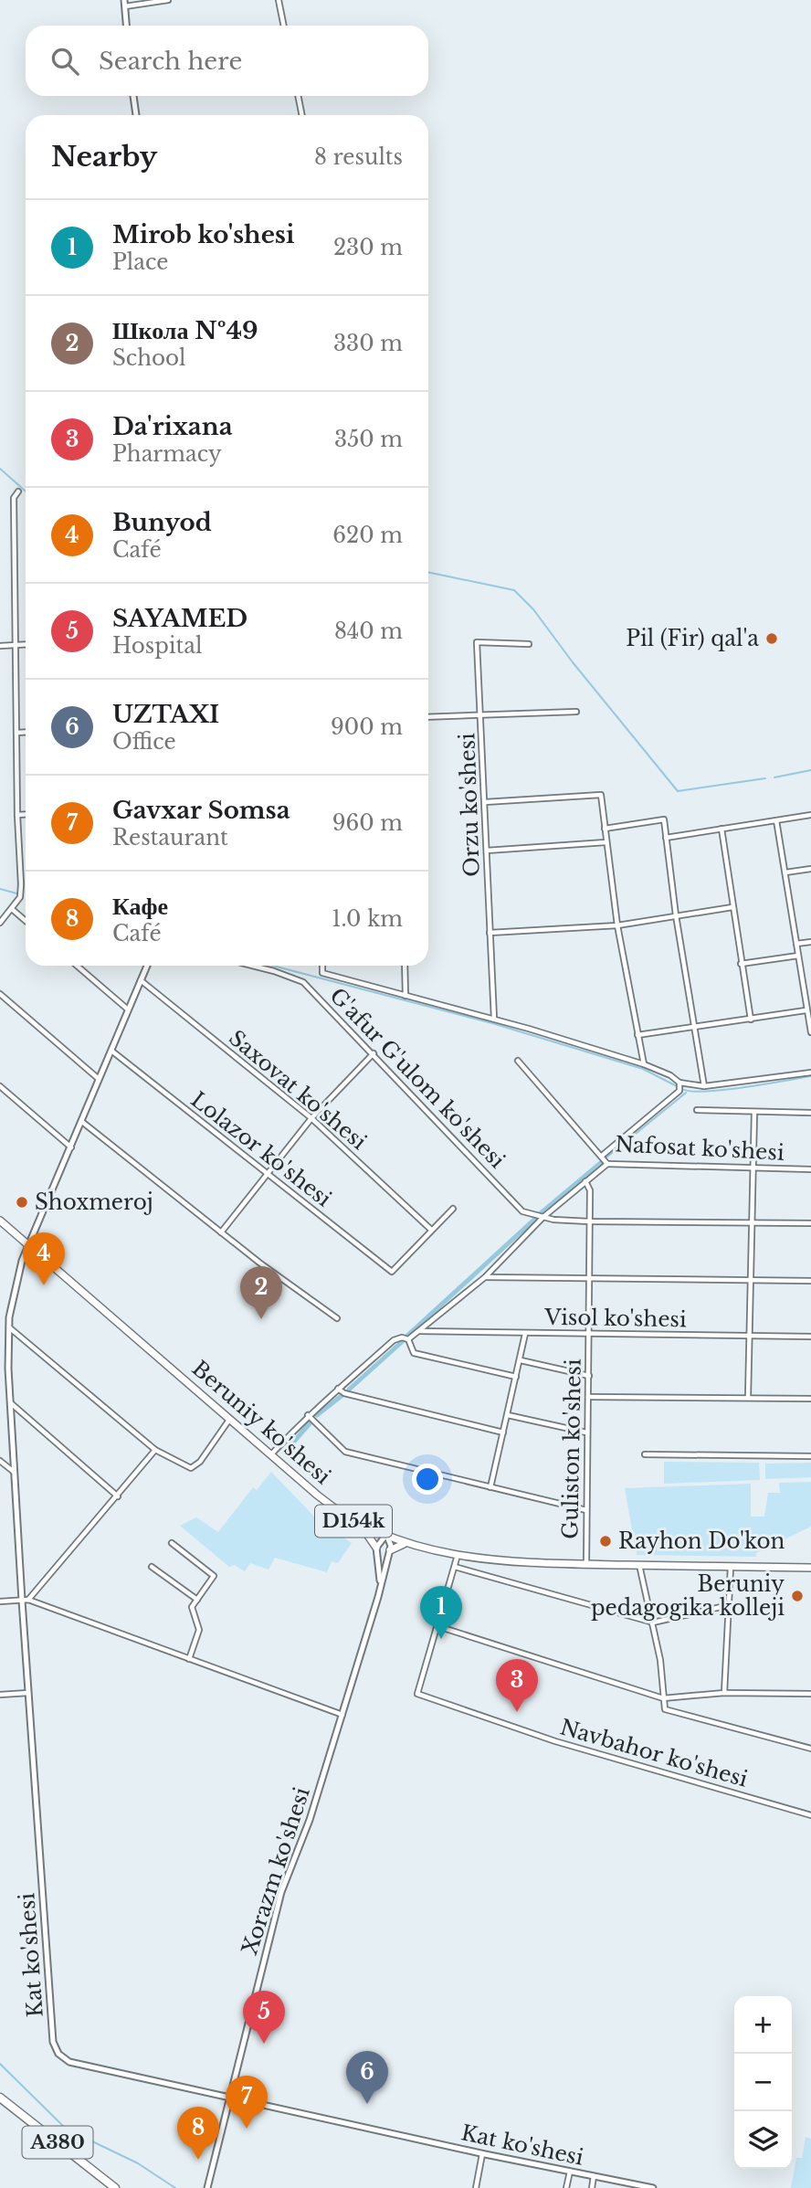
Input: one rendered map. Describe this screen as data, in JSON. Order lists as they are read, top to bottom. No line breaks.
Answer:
{"streets":{"highway":["A380"],"main road":["Beruniy ko'shesi","D154k"],"street":["Orzu ko'shesi","G'afur G'ulom ko'shesi","Saxovat ko'shesi","Nafosat ko'shesi","Lolazor ko'shesi","Visol ko'shesi","Guliston ko'shesi","Navbahor ko'shesi","Xorazm ko'shesi","Kat ko'shesi"]},"crossings":[["G'afur G'ulom ko'shesi","Guliston ko'shesi"],["Saxovat ko'shesi","Lolazor ko'shesi"],["Saxovat ko'shesi","Kat ko'shesi"],["Lolazor ko'shesi","Kat ko'shesi"],["Visol ko'shesi","Guliston ko'shesi"],["Beruniy ko'shesi","Guliston ko'shesi"],["Beruniy ko'shesi","Kat ko'shesi"],["Xorazm ko'shesi","Kat ko'shesi"]],"places":["Pil (Fir) qal'a","Shoxmeroj","Rayhon Do'kon","Beruniy pedagogika kolleji"],"page":{"search":"Search here","heading":["Nearby","8 results"],"list":[{"mark":"1","name":"Mirob ko'shesi","note":"Place","value":"230 m"},{"mark":"2","name":"Школа №49","note":"School","value":"330 m"},{"mark":"3","name":"Da'rixana","note":"Pharmacy","value":"350 m"},{"mark":"4","name":"Bunyod","note":"Café","value":"620 m"},{"mark":"5","name":"SAYAMED","note":"Hospital","value":"840 m"},{"mark":"6","name":"UZTAXI","note":"Office","value":"900 m"},{"mark":"7","name":"Gavxar Somsa","note":"Restaurant","value":"960 m"},{"mark":"8","name":"Кафе","note":"Café","value":"1.0 km"}],"pins":["4","2","1","3","5","6","7","8"],"map_buttons":["+","−"]}}
